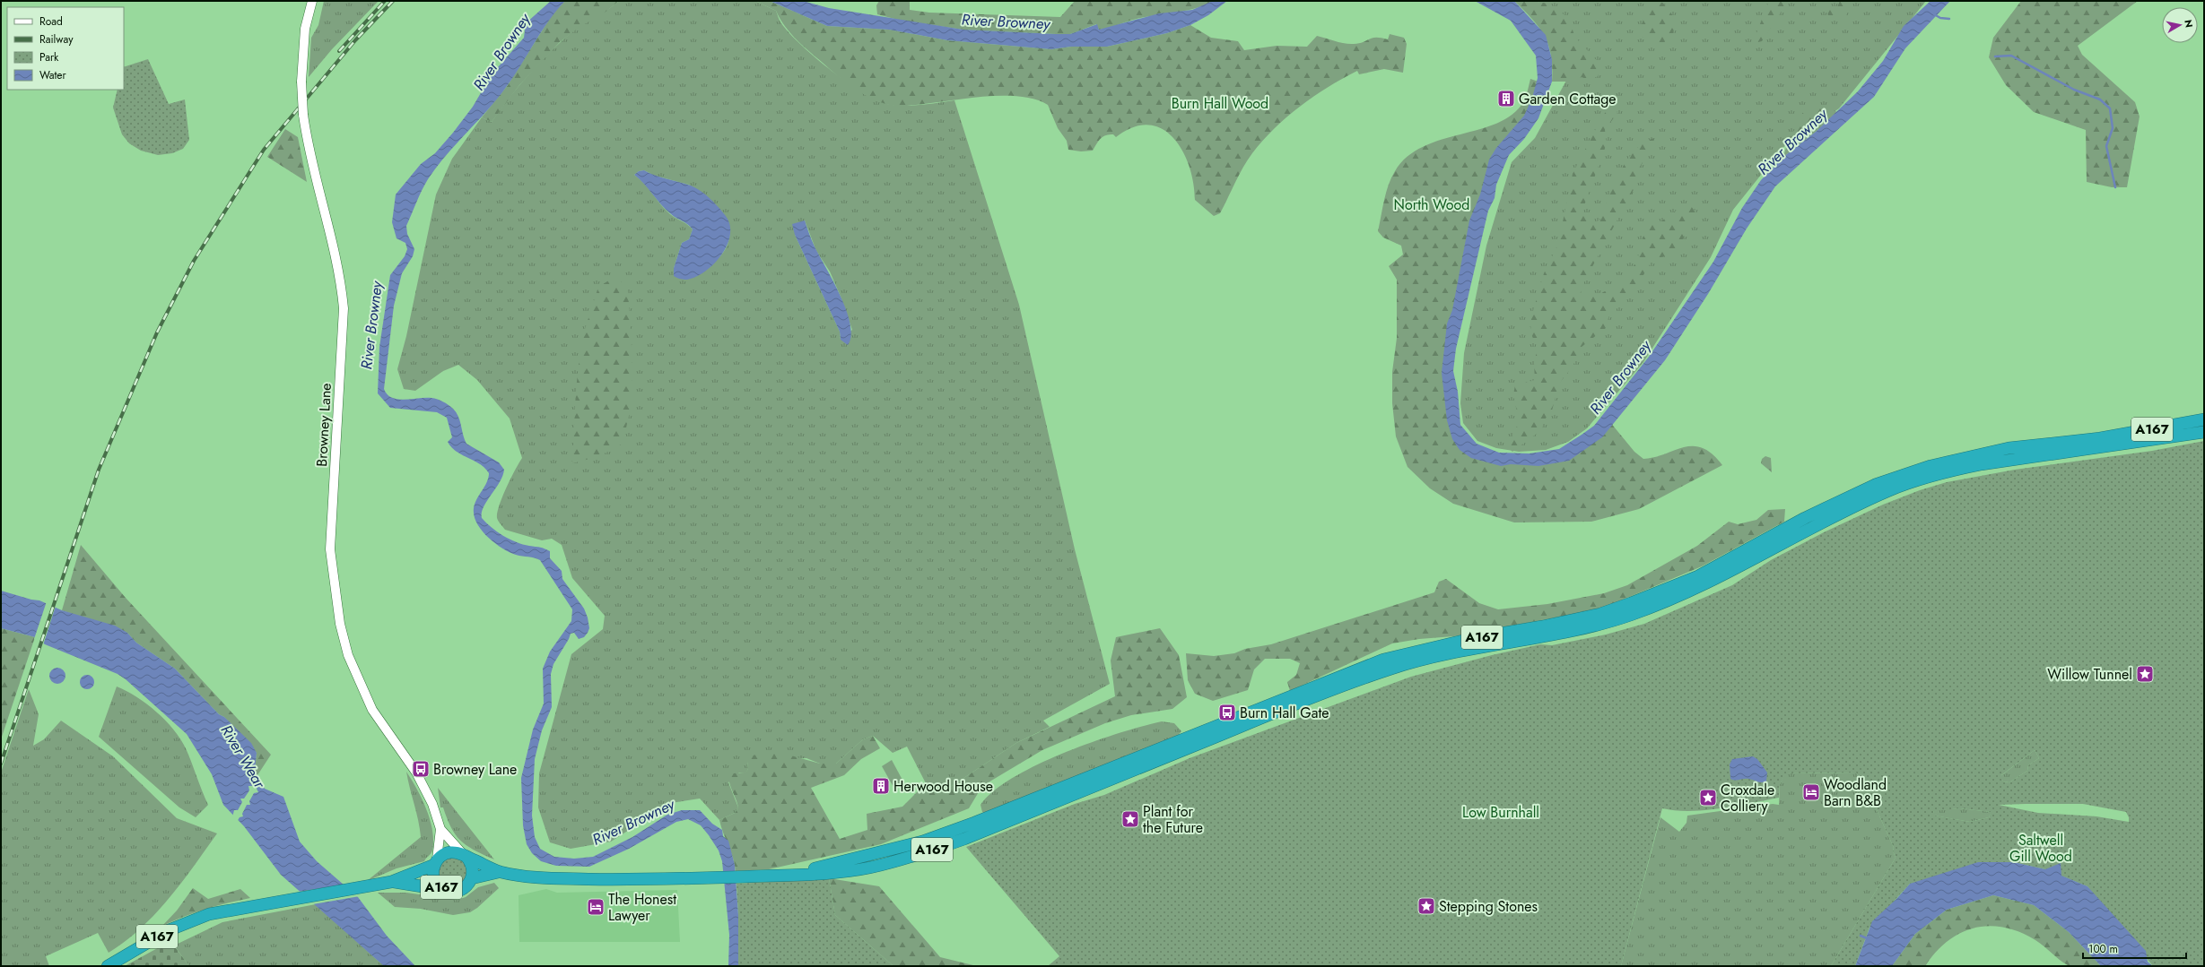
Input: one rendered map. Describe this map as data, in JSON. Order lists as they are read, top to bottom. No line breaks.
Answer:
{"streets":{"highway":["A167"],"main road":["Browney Lane"]},"water":["River Browney","River Wear"],"parks":["Burn Hall Wood","North Wood","Low Burnhall","Saltwell Gill Wood"],"places":{"building":["Garden Cottage","Herwood House"],"place":["Willow Tunnel","Croxdale Colliery","Plant for the Future","Stepping Stones"],"bus stop":["Burn Hall Gate","Browney Lane"],"hotel":["Woodland Barn B&B","The Honest Lawyer"]},"legend":["Road","Railway","Park","Water"],"scale_bar":"100 m","north":"right"}
